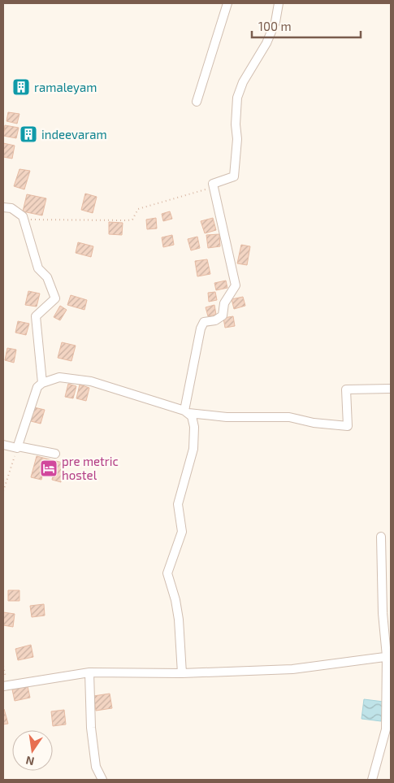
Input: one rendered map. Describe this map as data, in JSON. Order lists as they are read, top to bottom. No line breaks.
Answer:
{"places":{"building":["ramaleyam","indeevaram"],"hotel":["pre metric hostel"]},"scale_bar":"100 m","north":"bottom"}
